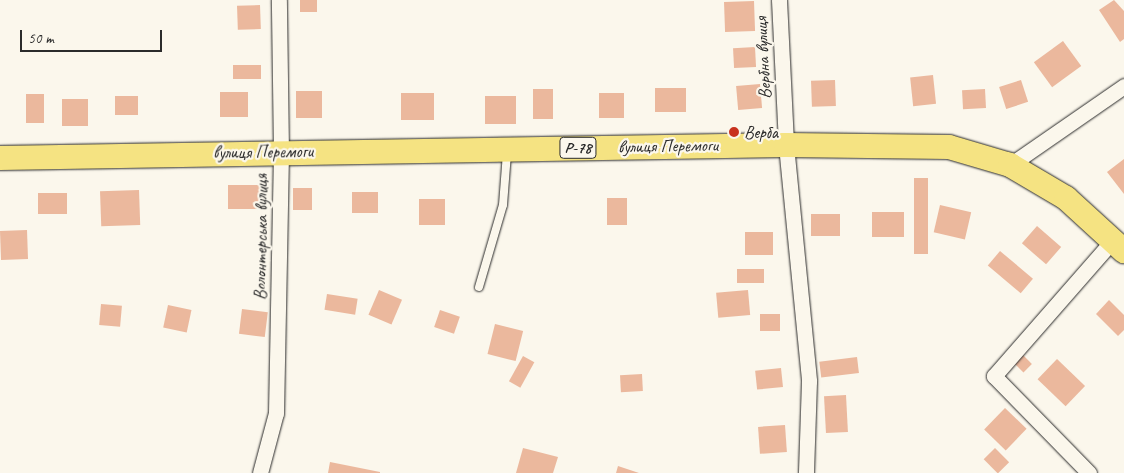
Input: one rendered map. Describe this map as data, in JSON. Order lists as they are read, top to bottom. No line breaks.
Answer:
{"streets":{"main road":["вулиця Перемоги","Р-78"],"street":["Вербна вулиця","Волонтерська вулиця"]},"crossings":[["Вербна вулиця","вулиця Перемоги"],["вулиця Перемоги","Волонтерська вулиця"]],"places":["Верба"],"scale_bar":"50 m"}
